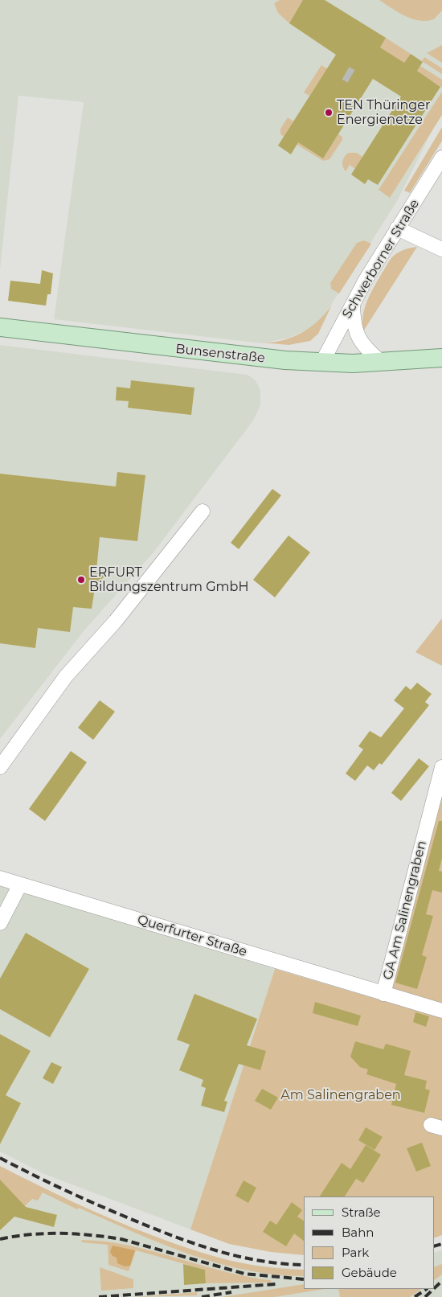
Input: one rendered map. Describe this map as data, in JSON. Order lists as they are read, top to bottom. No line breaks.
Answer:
{"streets":{"main road":["Bunsenstraße"],"street":["Schwerborner Straße","GA Am Salinengraben","Querfurter Straße"]},"crossings":[["Schwerborner Straße","Bunsenstraße"],["GA Am Salinengraben","Querfurter Straße"]],"parks":["Am Salinengraben"],"places":["TEN Thüringer Energienetze","ERFURT Bildungszentrum GmbH"],"legend":["Straße","Bahn","Park","Gebäude"]}
